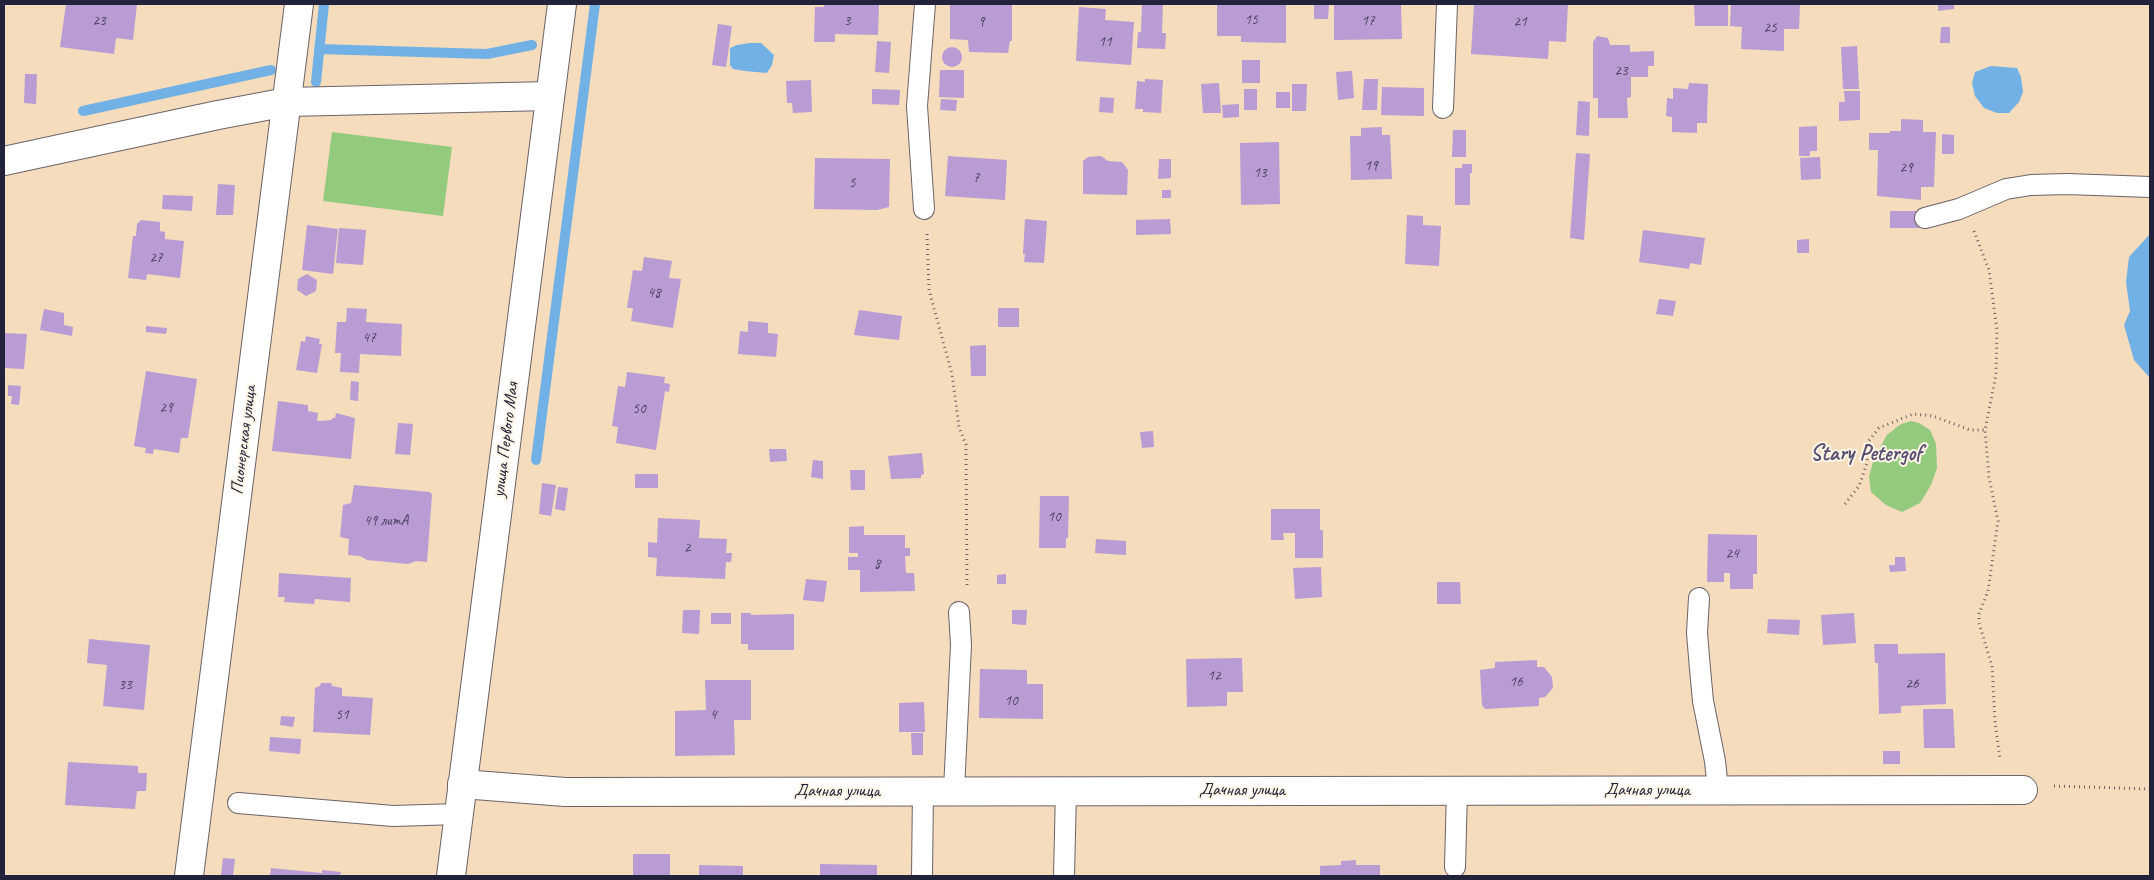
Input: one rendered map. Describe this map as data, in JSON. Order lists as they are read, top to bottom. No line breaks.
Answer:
{"streets":{"street":["Пионерская улица","улица Первого Мая","Дачная улица"]},"crossings":[["улица Первого Мая","Дачная улица"]],"districts":["Stary Petergof"],"house_numbers":["15","23","3","17","9","21","25","11","23","19","29","13","7","5","27","48","47","29","50","10","49 литА","2","24","8","12","16","26","33","10","51","4"]}
